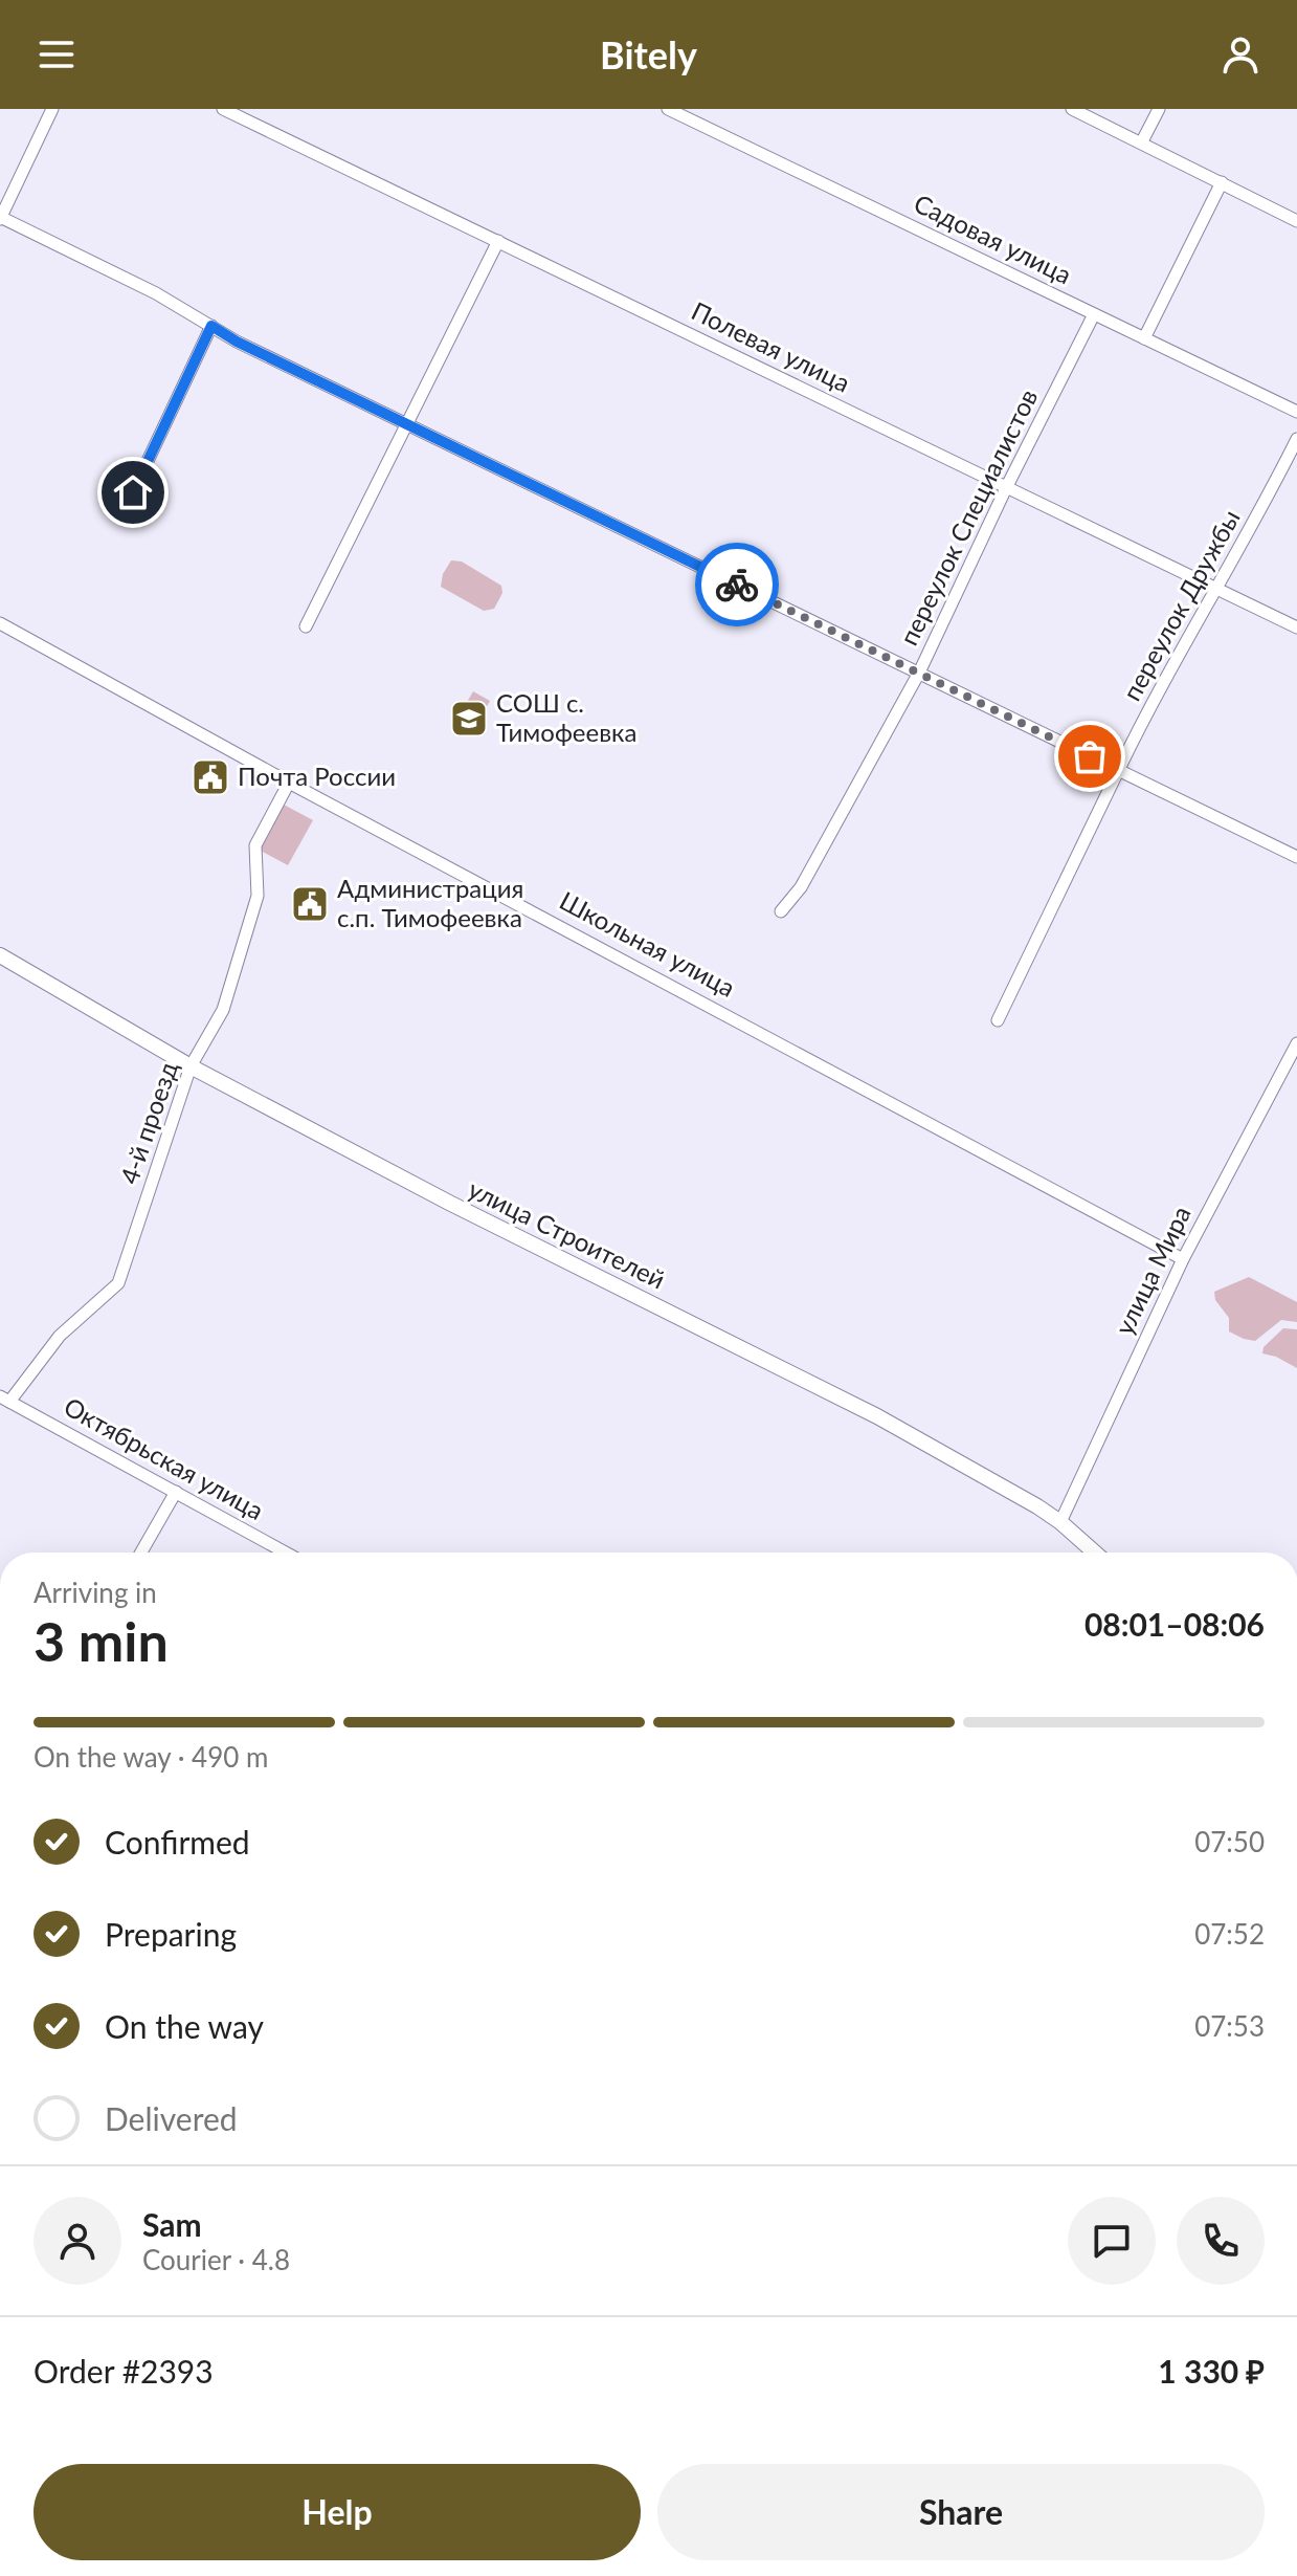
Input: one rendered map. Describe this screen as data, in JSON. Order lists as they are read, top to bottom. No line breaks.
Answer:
{"streets":{"main road":["улица Строителей"],"street":["Садовая улица","Полевая улица","переулок Специалистов","переулок Дружбы","Школьная улица","4-й проезд","улица Мира","Октябрьская улица"]},"crossings":[["Садовая улица","переулок Специалистов"],["Полевая улица","переулок Специалистов"],["Полевая улица","переулок Дружбы"],["Школьная улица","4-й проезд"],["Школьная улица","улица Мира"],["4-й проезд","улица Строителей"],["4-й проезд","Октябрьская улица"],["улица Строителей","улица Мира"]],"places":{"school or university":["СОШ с. Тимофеевка"],"public building":["Почта России","Администрация с.п. Тимофеевка"]},"page":{"header":"Bitely","heading":["3 min","Arriving in","08:01–08:06"],"panel":["Sam","Courier · 4.8","Order #2393","1 330 ₽"],"bar":"On the way · 490 m","list":[["Confirmed","07:50"],["Preparing","07:52"],["On the way","07:53"],"Delivered"],"buttons":["Help","Share"]}}
